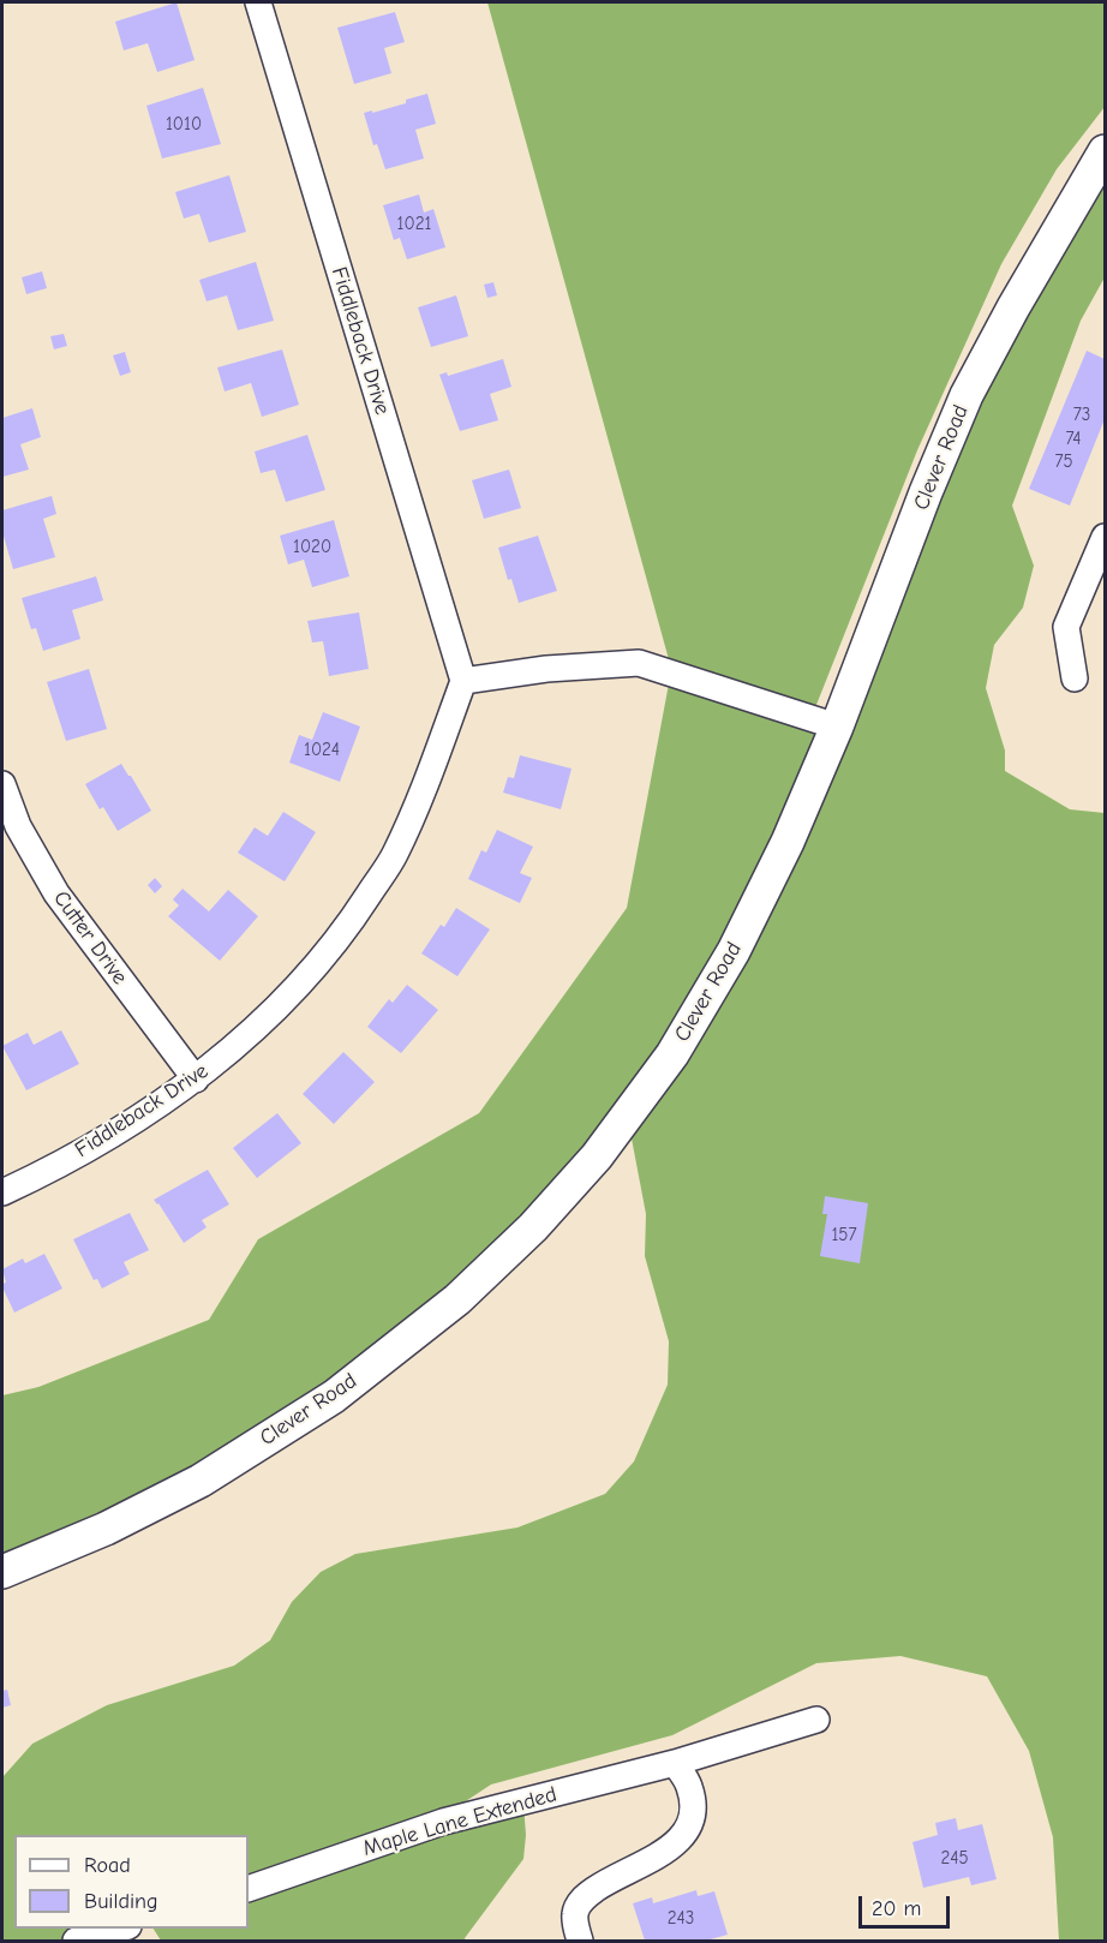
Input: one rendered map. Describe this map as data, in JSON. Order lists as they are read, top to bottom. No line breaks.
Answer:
{"streets":{"street":["Fiddleback Drive","Clever Road","Cutter Drive","Maple Lane Extended"]},"crossings":[["Fiddleback Drive","Cutter Drive"]],"house_numbers":["1010","1021","73","74","75","1020","1024","157","245","243"],"legend":["Road","Building"],"scale_bar":"20 m"}
